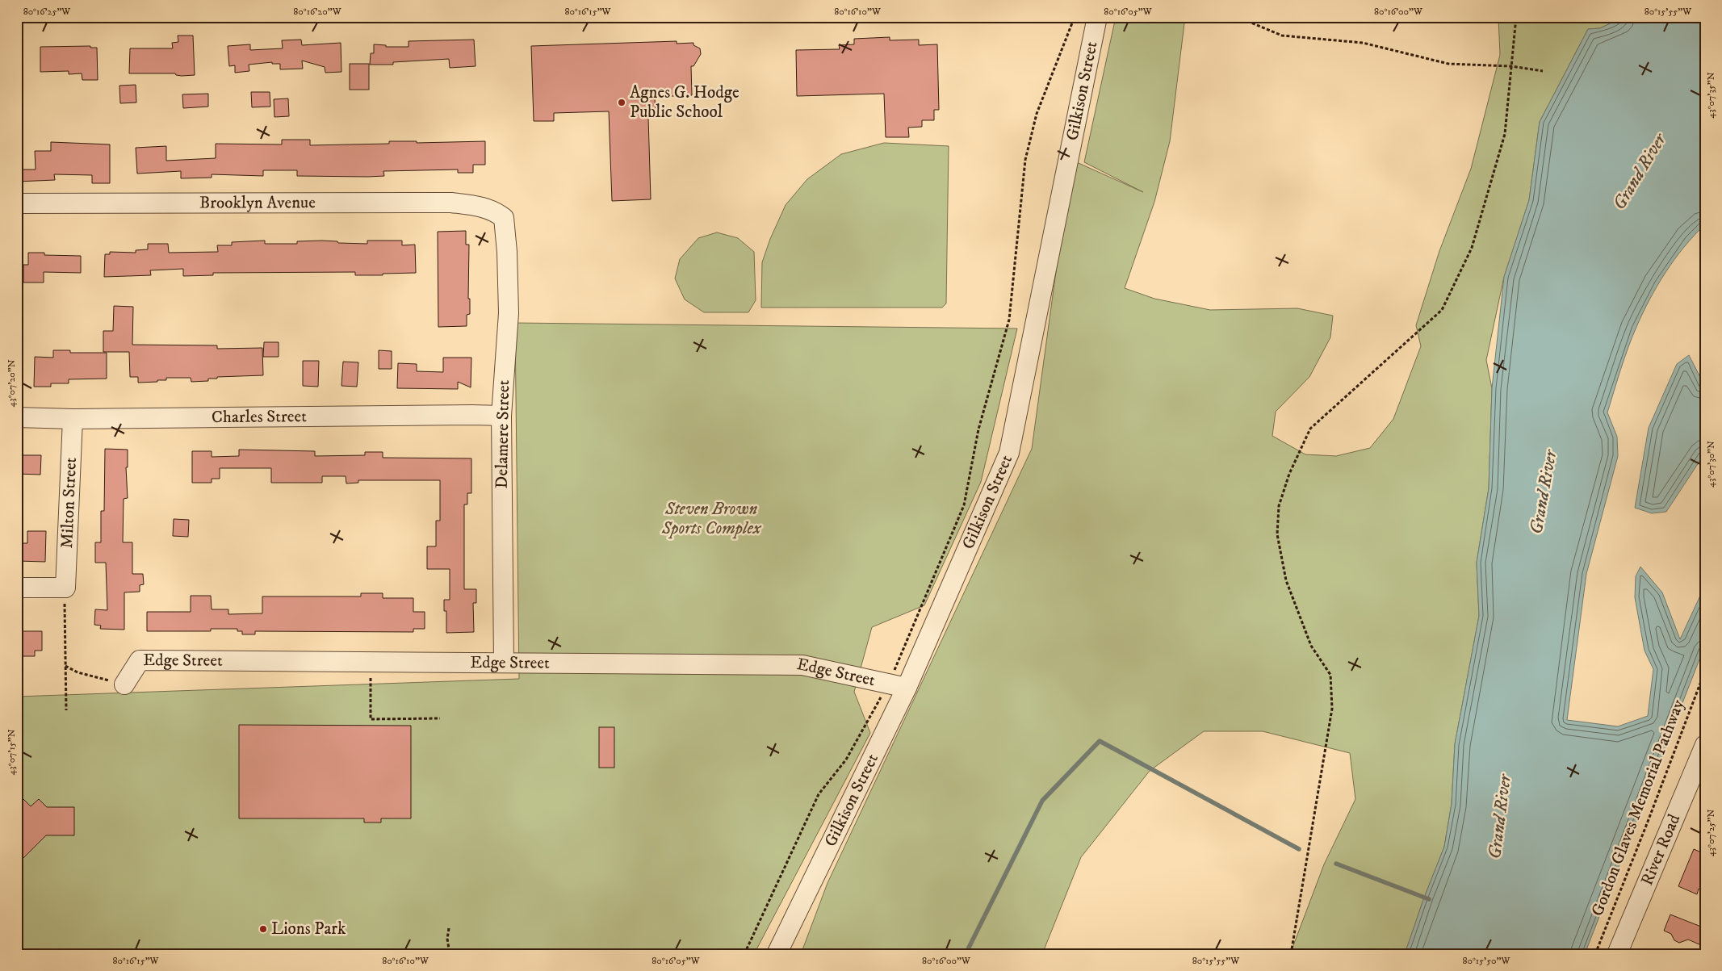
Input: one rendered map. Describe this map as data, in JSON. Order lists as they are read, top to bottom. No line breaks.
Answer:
{"streets":{"street":["Gilkison Street","Brooklyn Avenue","Charles Street","Delamere Street","Milton Street","Edge Street","River Road"],"path":["Gordon Glaves Memorial Pathway"]},"crossings":[["Gilkison Street","Edge Street"],["Brooklyn Avenue","Delamere Street"],["Charles Street","Delamere Street"],["Charles Street","Milton Street"],["Delamere Street","Edge Street"]],"water":["Grand River"],"parks":["Steven Brown Sports Complex"],"places":["Agnes G. Hodge Public School","Lions Park"],"coordinates":["80°16'25\"W","80°16'20\"W","80°16'15\"W","80°16'10\"W","80°16'05\"W","80°16'00\"W","80°15'55\"W","43°07'35\"N","43°07'20\"N","43°07'30\"N","43°07'15\"N","43°07'25\"N","80°15'50\"W"]}
